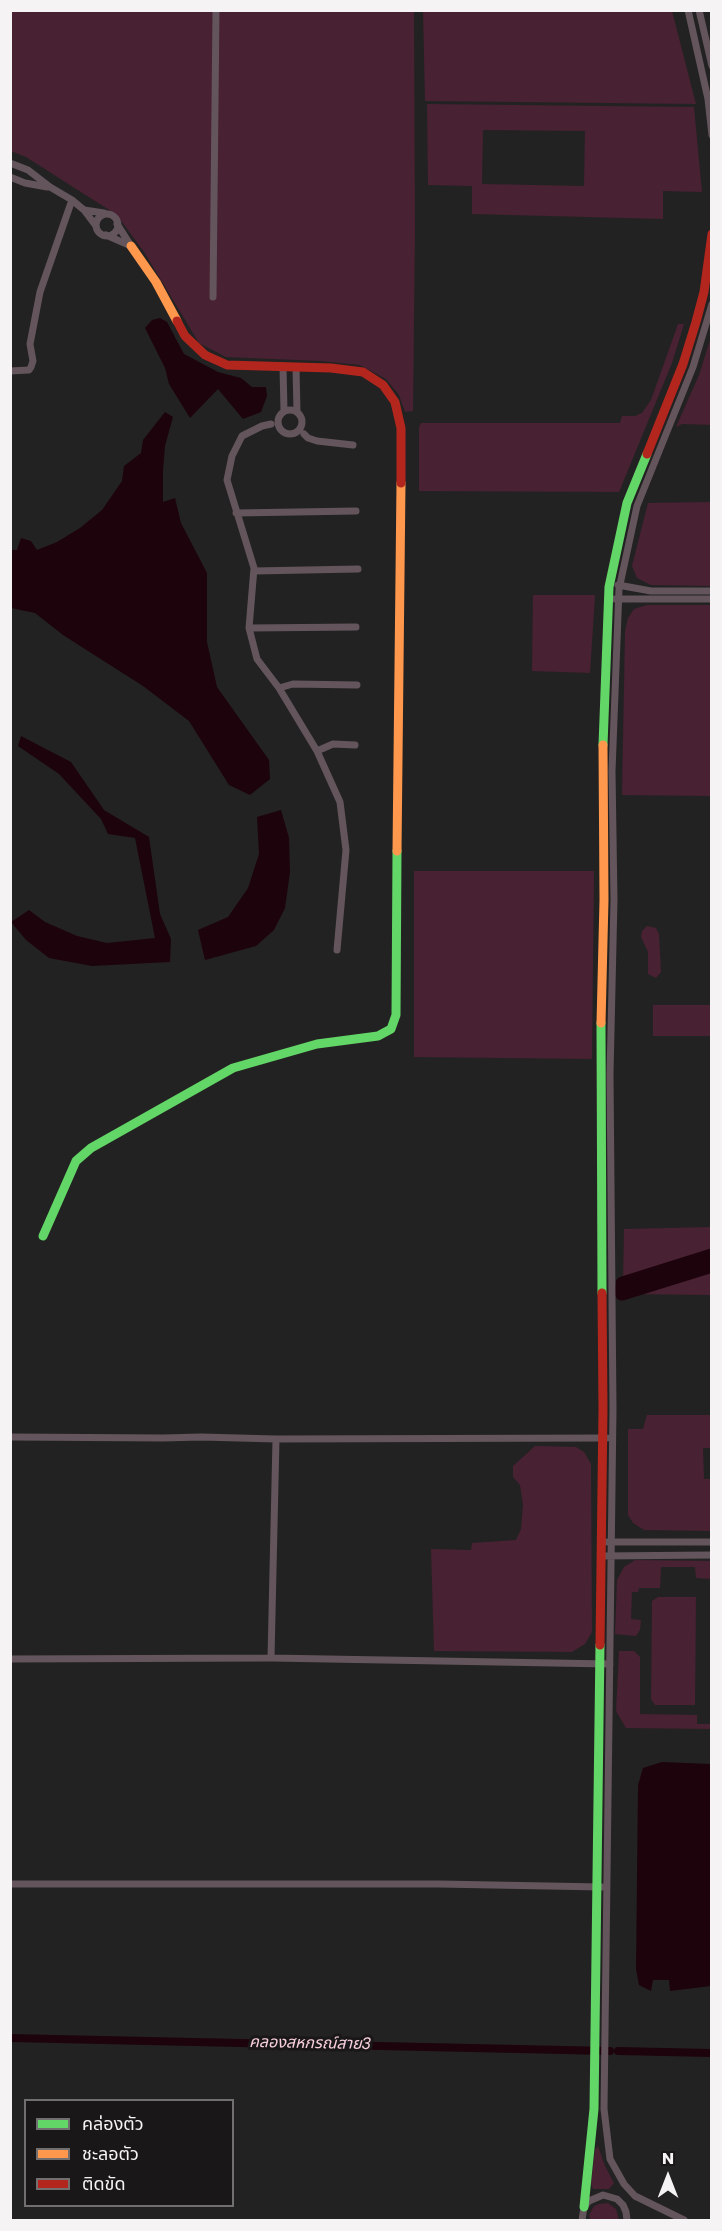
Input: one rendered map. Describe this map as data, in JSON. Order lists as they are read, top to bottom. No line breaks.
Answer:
{"water":["คลองสหกรณ์สาย3"],"legend":["คล่องตัว","ชะลอตัว","ติดขัด"],"north":"top"}
